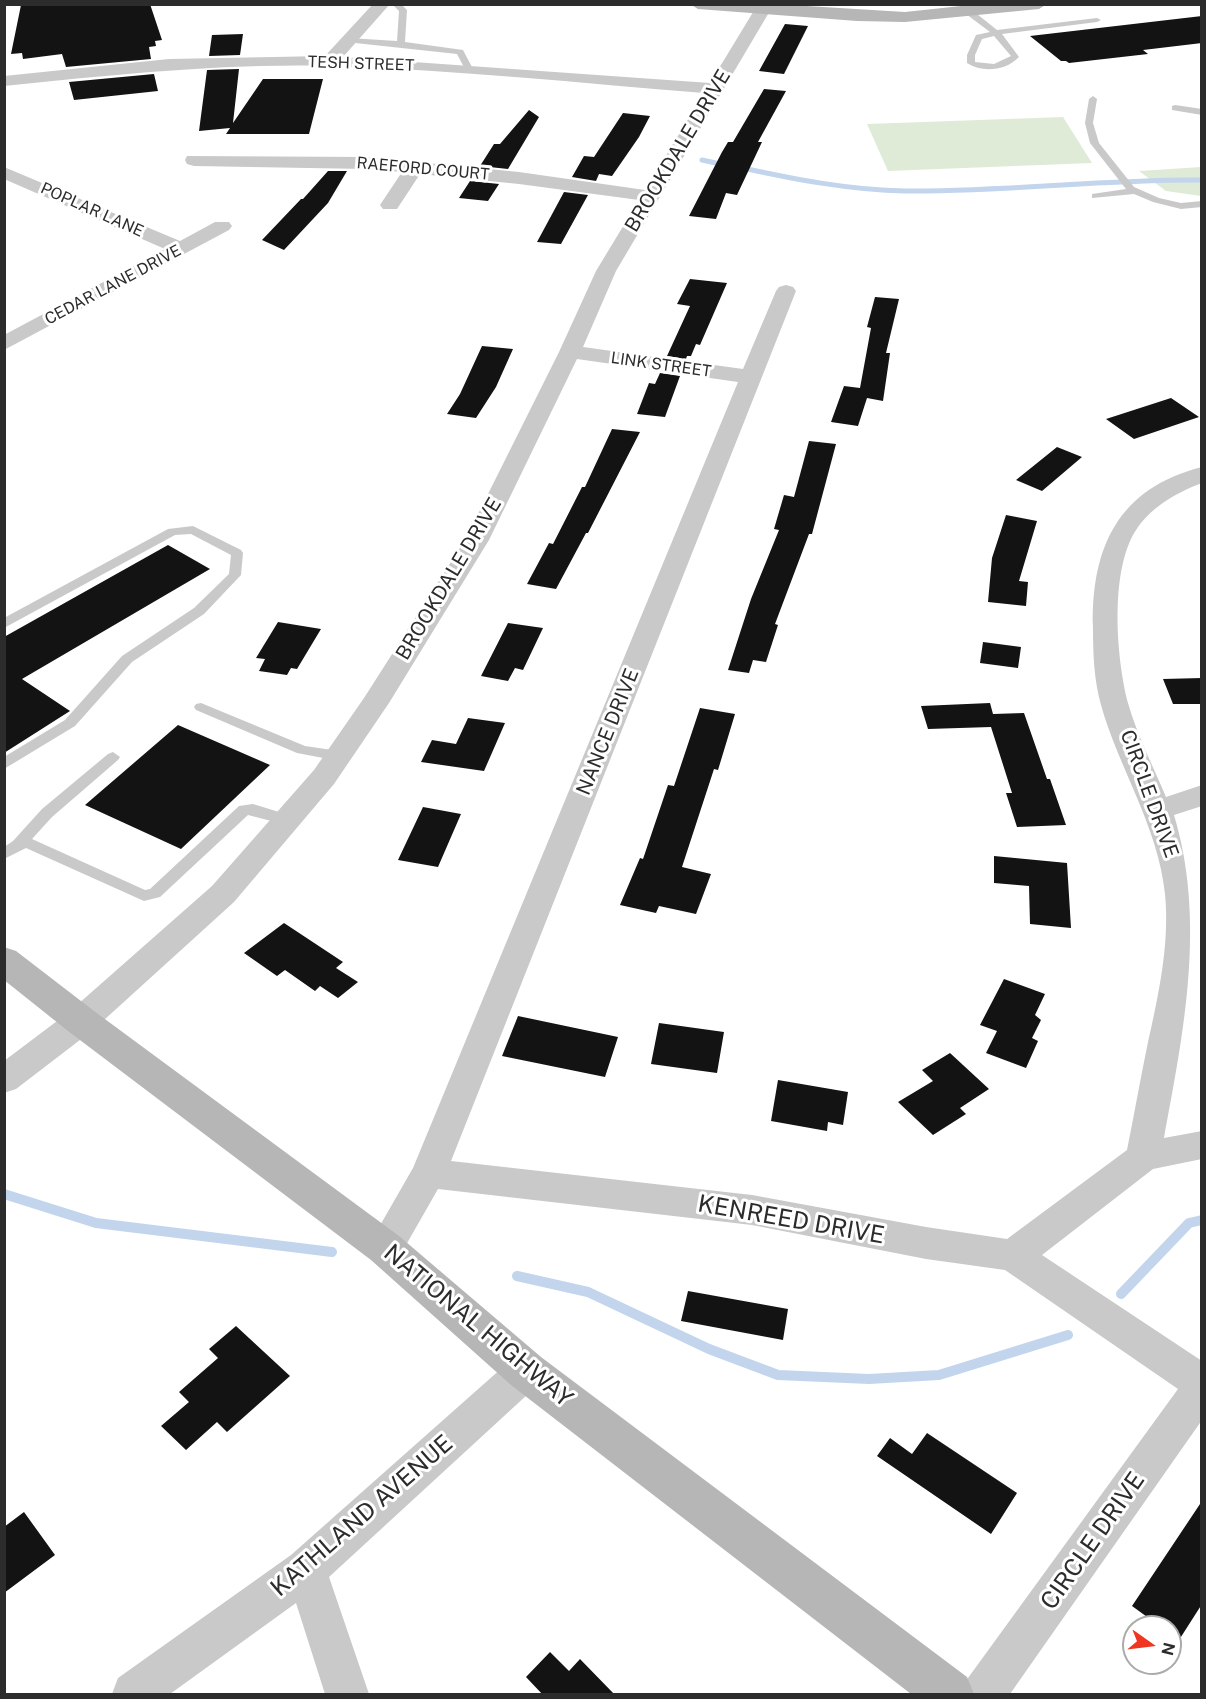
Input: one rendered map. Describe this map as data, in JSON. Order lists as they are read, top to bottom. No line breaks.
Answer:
{"streets":{"main road":["NATIONAL HIGHWAY"],"street":["TESH STREET","BROOKDALE DRIVE","RAEFORD COURT","POPLAR LANE","CEDAR LANE DRIVE","LINK STREET","NANCE DRIVE","CIRCLE DRIVE","KENREED DRIVE","KATHLAND AVENUE"]},"crossings":[["TESH STREET","BROOKDALE DRIVE"],["BROOKDALE DRIVE","RAEFORD COURT"],["BROOKDALE DRIVE","LINK STREET"],["BROOKDALE DRIVE","NATIONAL HIGHWAY"],["POPLAR LANE","CEDAR LANE DRIVE"],["LINK STREET","NANCE DRIVE"],["NANCE DRIVE","KENREED DRIVE"],["CIRCLE DRIVE","KENREED DRIVE"],["NATIONAL HIGHWAY","KATHLAND AVENUE"]],"north":"right"}
